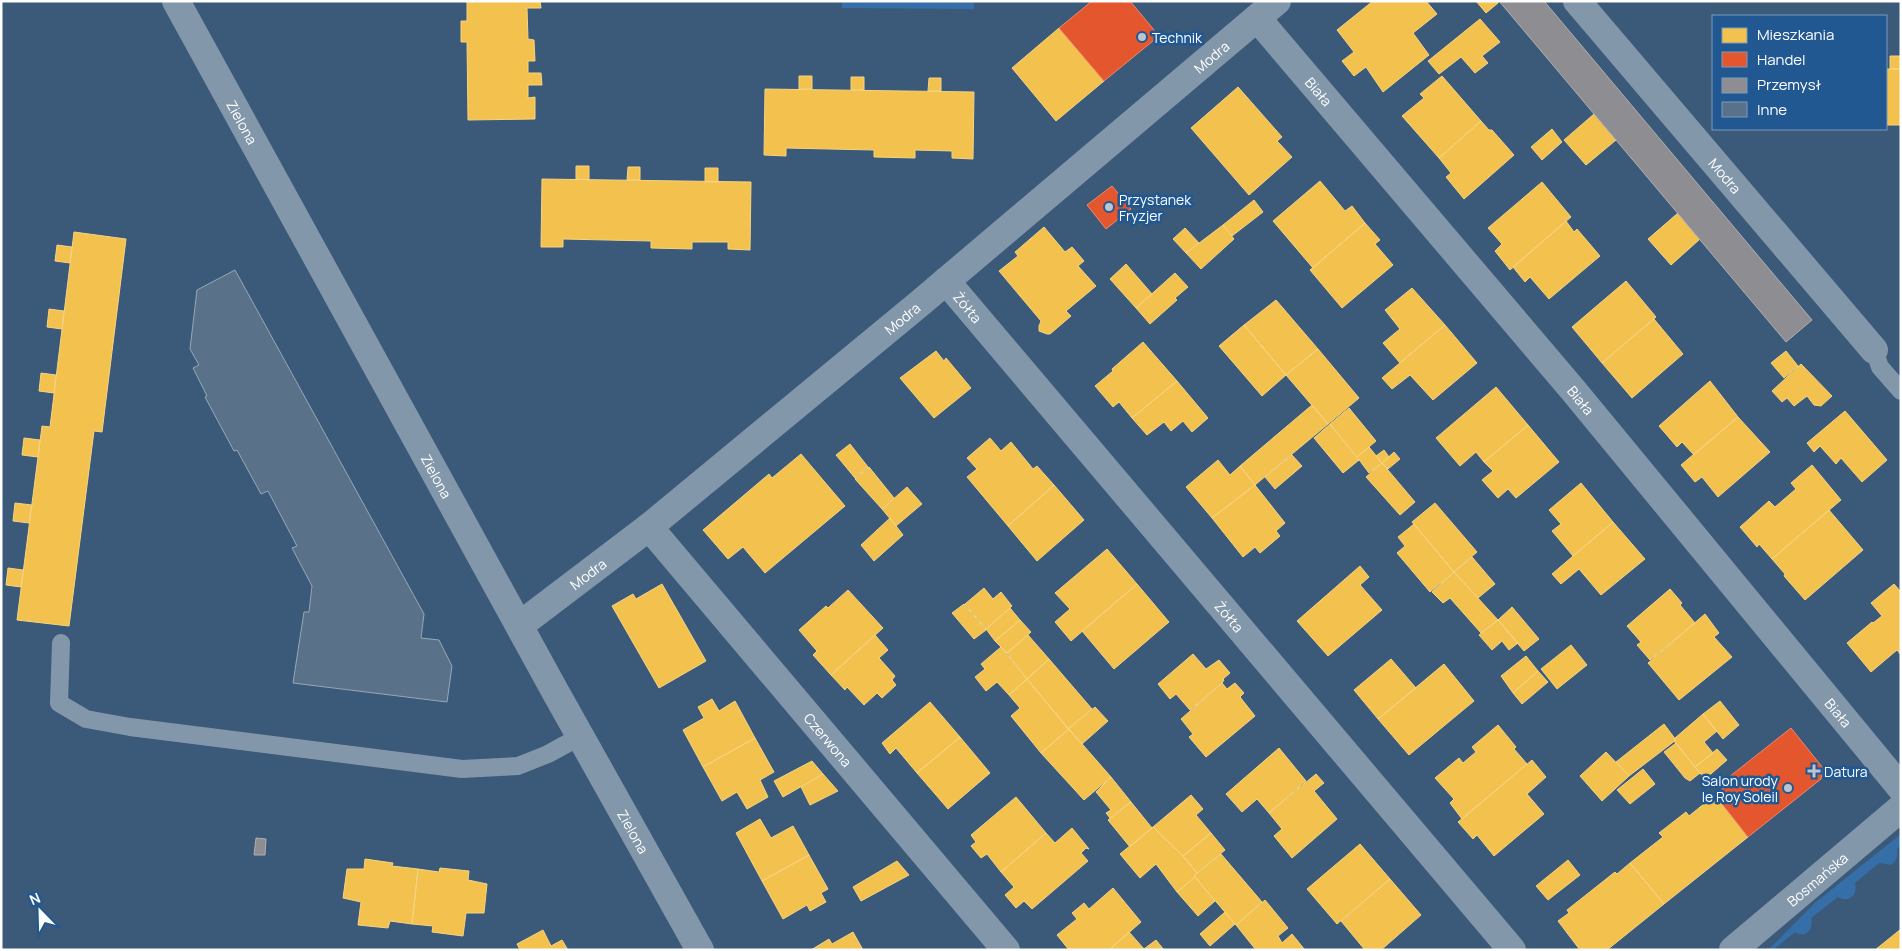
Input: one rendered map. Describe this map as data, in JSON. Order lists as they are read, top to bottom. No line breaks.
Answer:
{"streets":{"street":["Modra","Biała","Zielona","Żółta","Czerwona","Bosmańska"]},"crossings":[["Modra","Biała"],["Modra","Zielona"],["Modra","Żółta"],["Modra","Czerwona"]],"places":{"other":["Technik","Przystanek Fryzjer","Salon urody le Roy Soleil"],"health":["Datura"]},"legend":["Mieszkania","Handel","Przemysł","Inne"],"north":"top left"}
